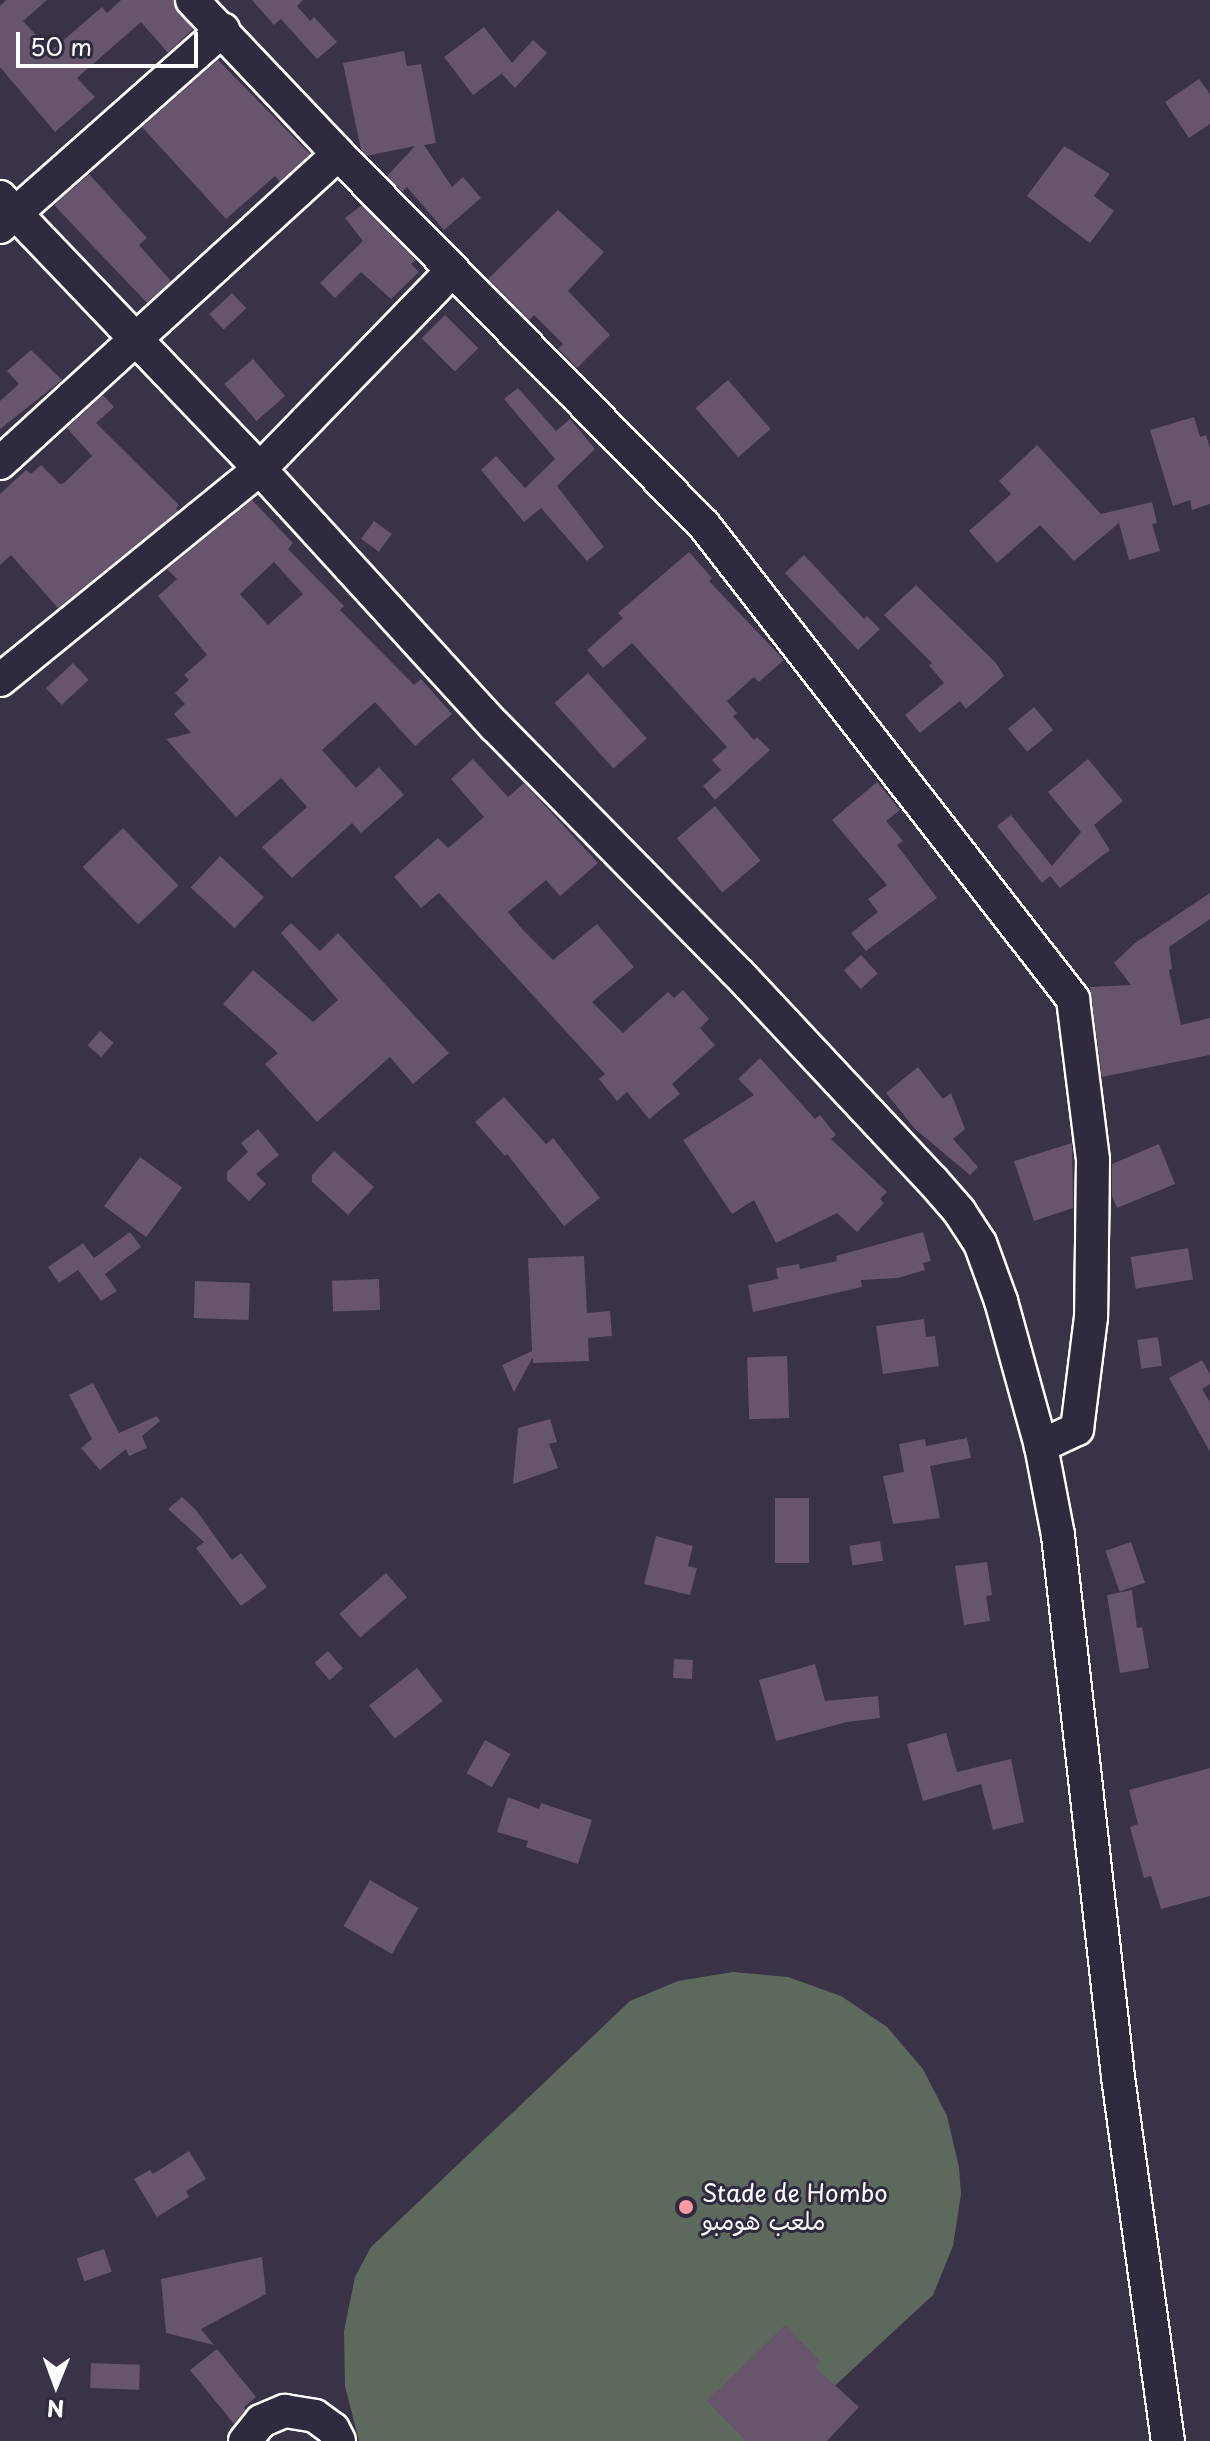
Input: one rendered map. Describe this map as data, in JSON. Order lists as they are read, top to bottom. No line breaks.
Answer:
{"places":["Stade de Hombo ملعب هومبو"],"scale_bar":"50 m","north":"bottom"}
